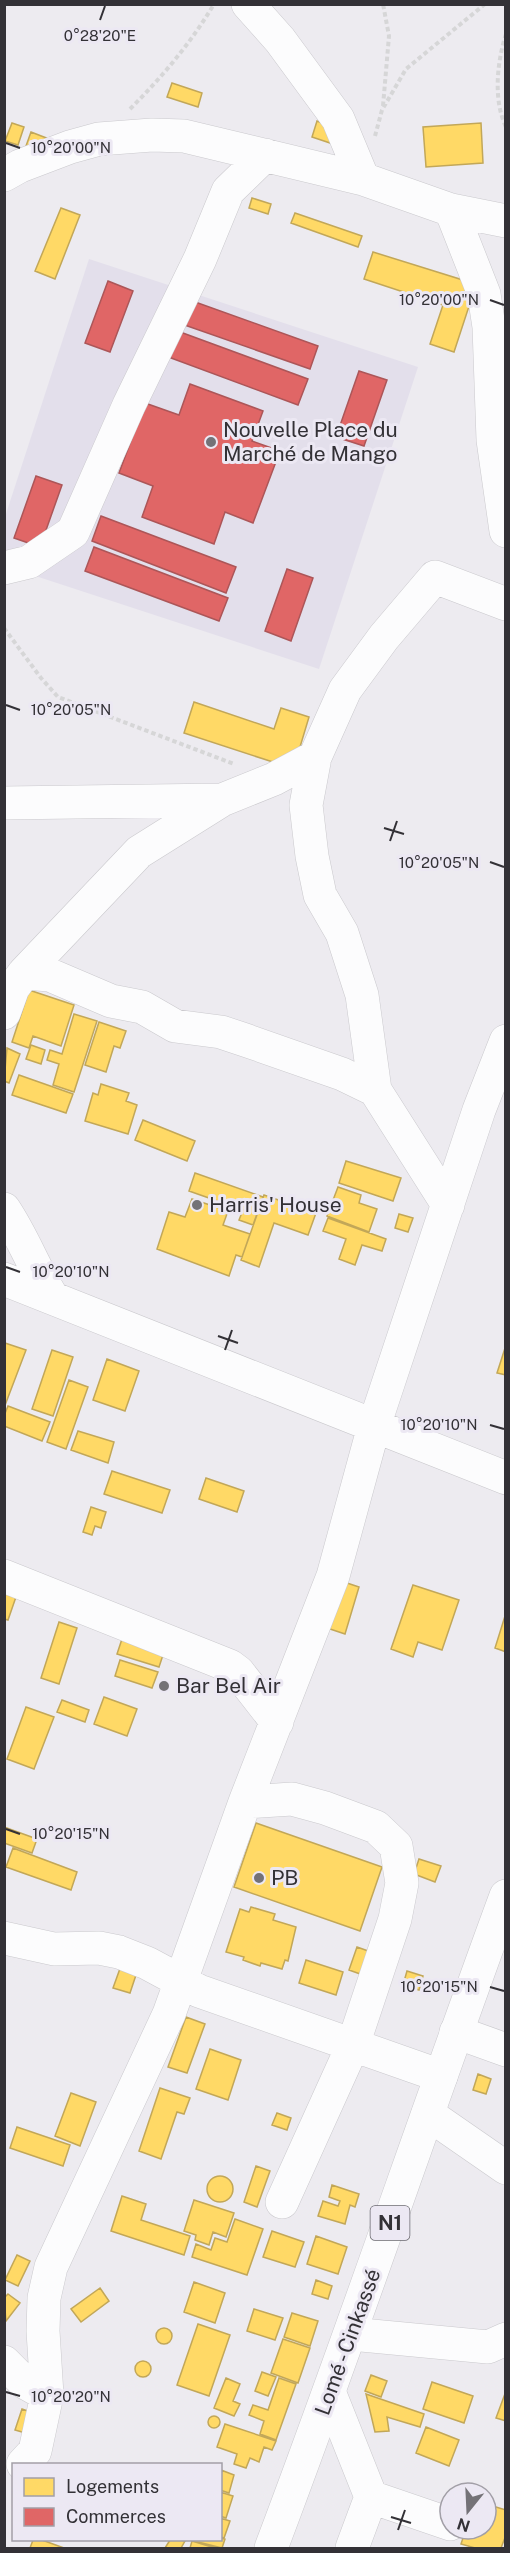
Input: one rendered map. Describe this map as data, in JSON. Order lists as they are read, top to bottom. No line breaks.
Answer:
{"streets":{"main road":["N1","Lomé - Cinkassé"]},"places":["Nouvelle Place du Marché de Mango","Harris' House","Bar Bel Air","PB"],"legend":["Logements","Commerces"],"north":"bottom","coordinates":["0°28'20\"E","10°20'00\"N","10°20'05\"N","10°20'10\"N","10°20'15\"N","10°20'20\"N"]}
